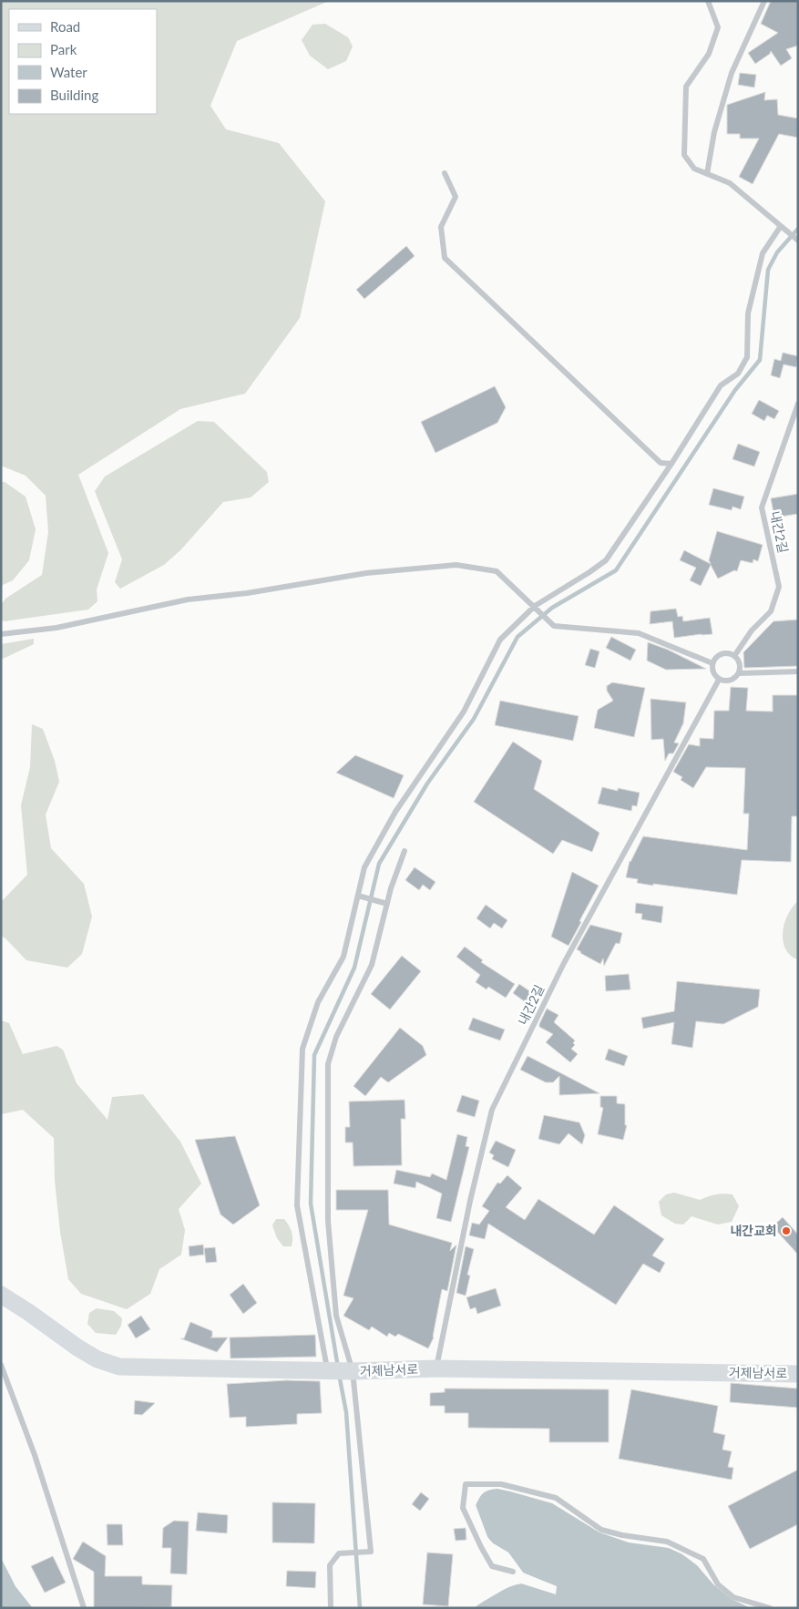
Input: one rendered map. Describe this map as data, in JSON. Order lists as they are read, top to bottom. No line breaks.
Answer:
{"streets":{"main road":["거제남서로"],"lane":["내간2길"]},"crossings":[["내간2길","거제남서로"]],"places":["내간교회"],"legend":["Road","Park","Water","Building"]}
